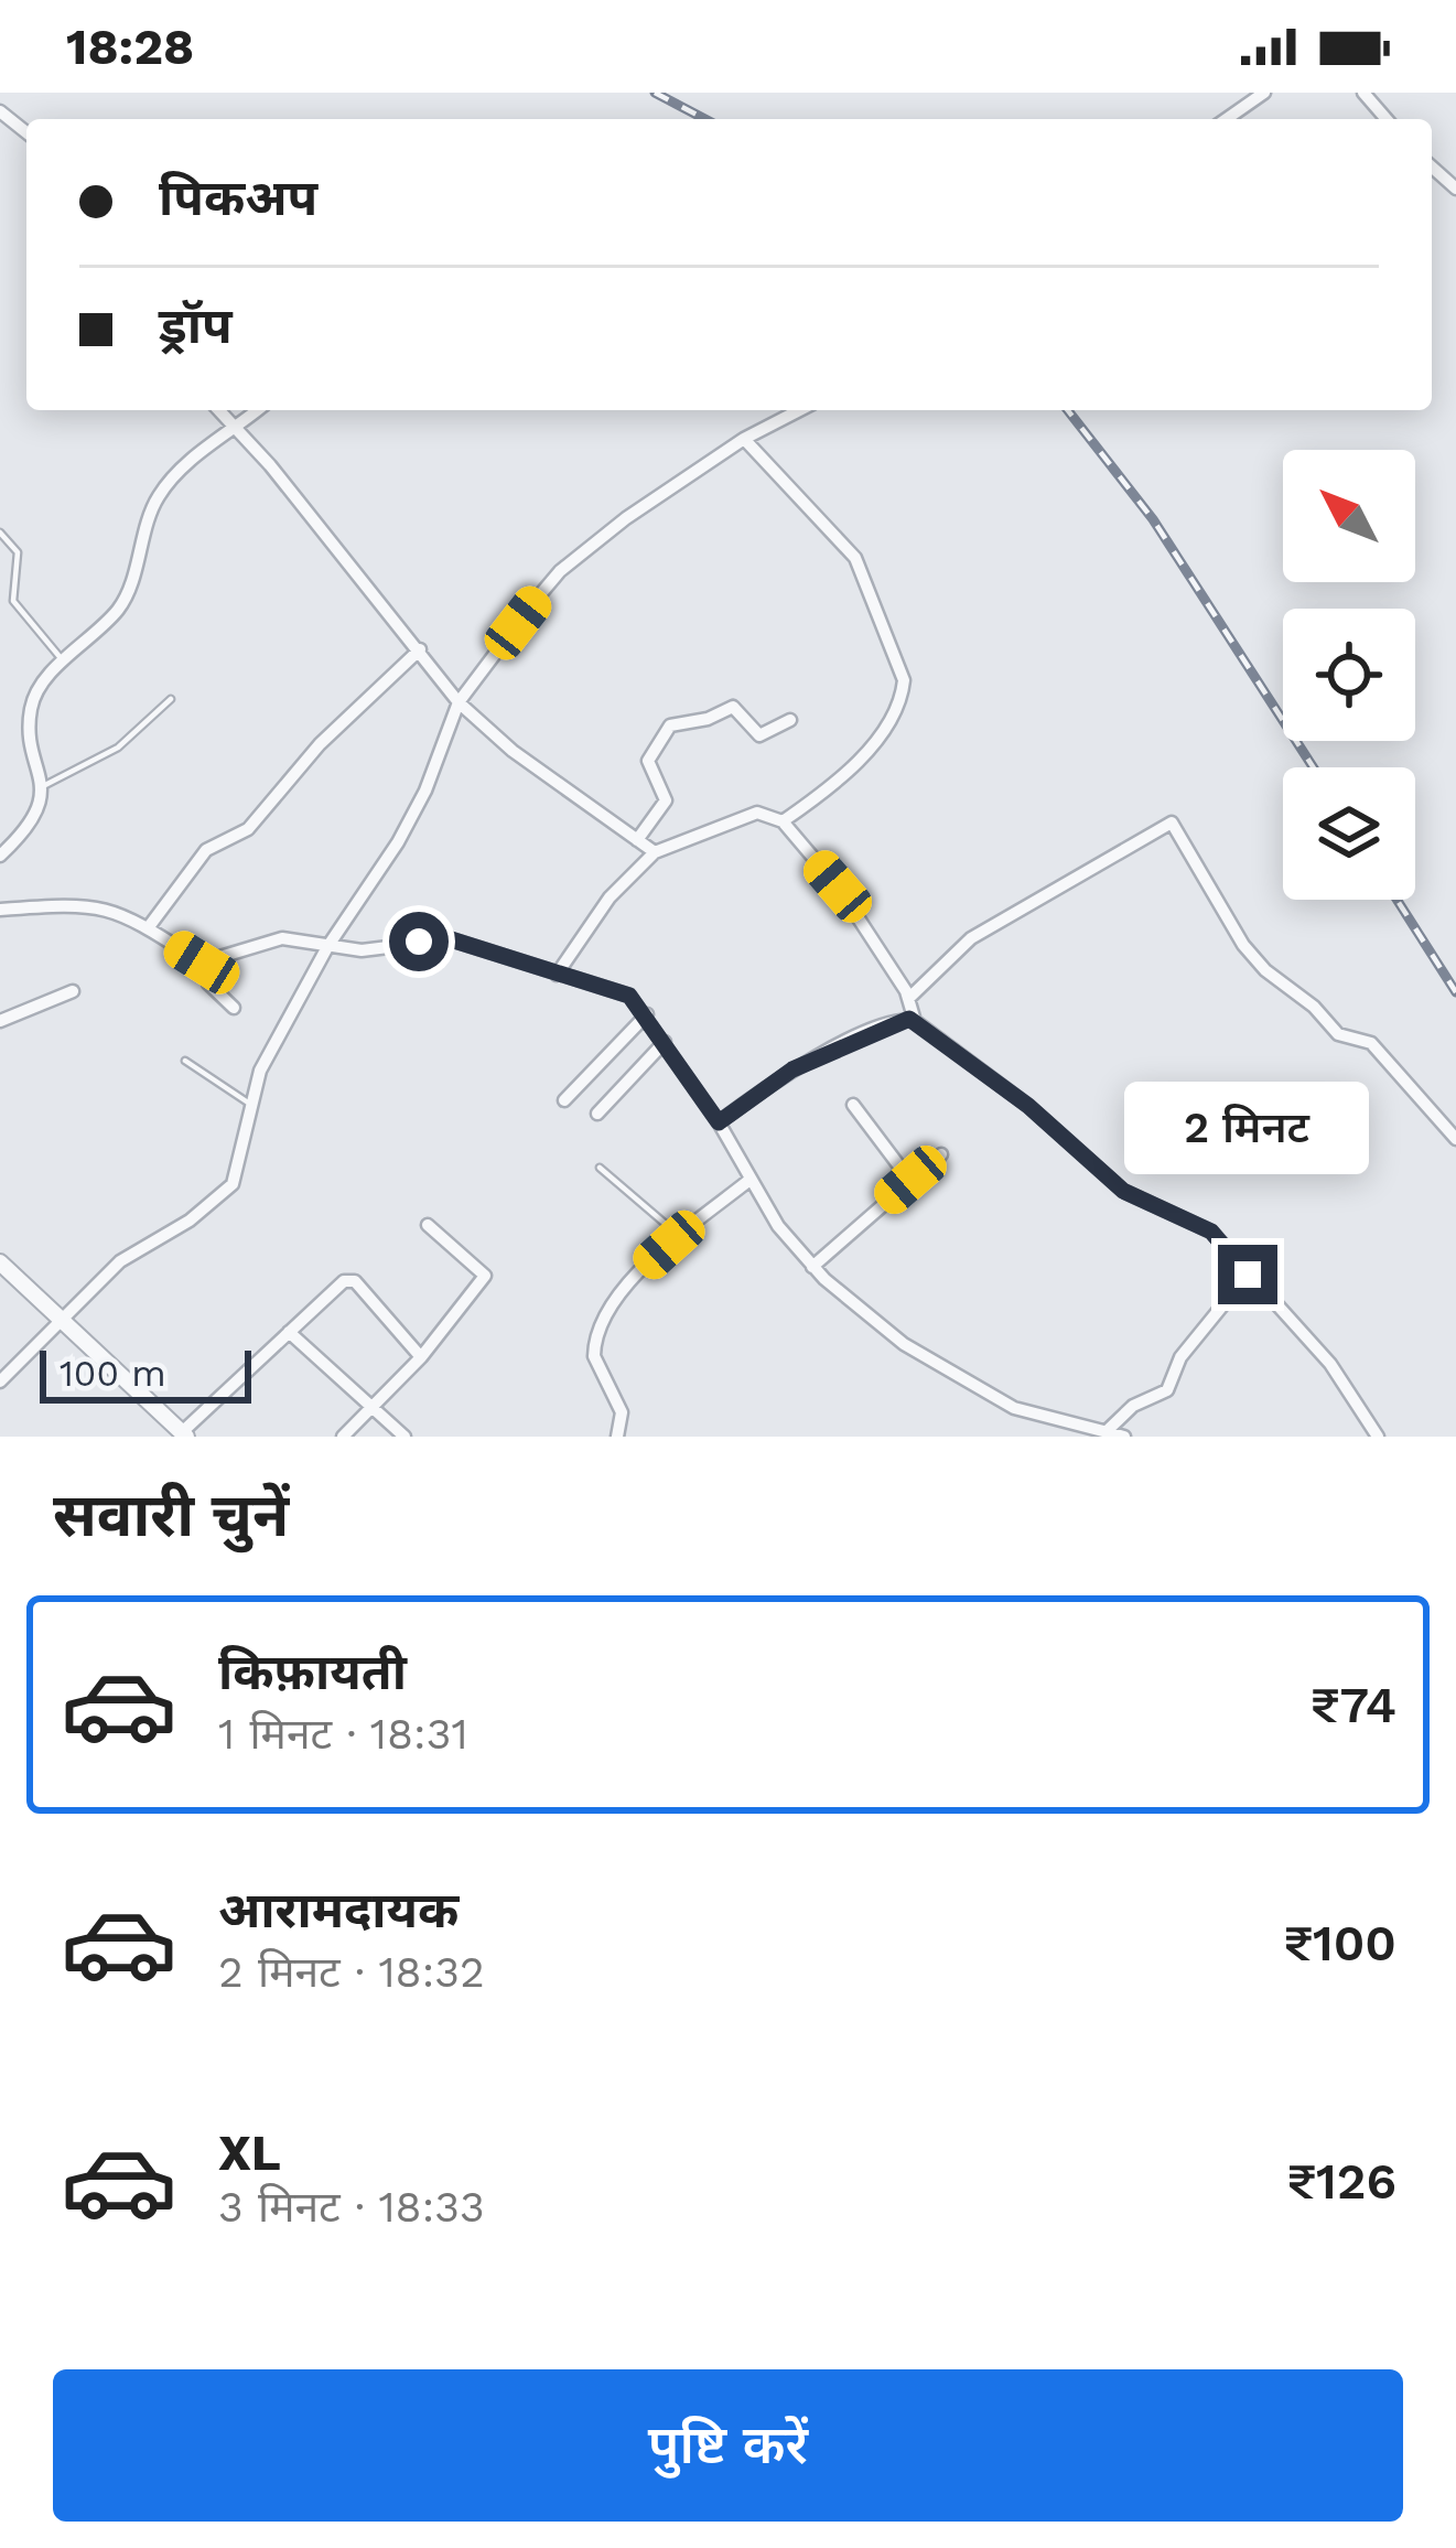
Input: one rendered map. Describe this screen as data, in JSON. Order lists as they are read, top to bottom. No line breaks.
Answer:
{"scale_bar":"100 m","north":"top left","page":{"status":"18:28","banner":["पिकअप","ड्रॉप"],"bubble":"2 मिनट","scale":"100 m","heading":"सवारी चुनें","list":[{"name":"किफ़ायती","note":"1 मिनट · 18:31","value":"₹74"},{"name":"आरामदायक","note":"2 मिनट · 18:32","value":"₹100"},{"name":"XL","note":"3 मिनट · 18:33","value":"₹126"}],"buttons":"पुष्टि करें"}}
